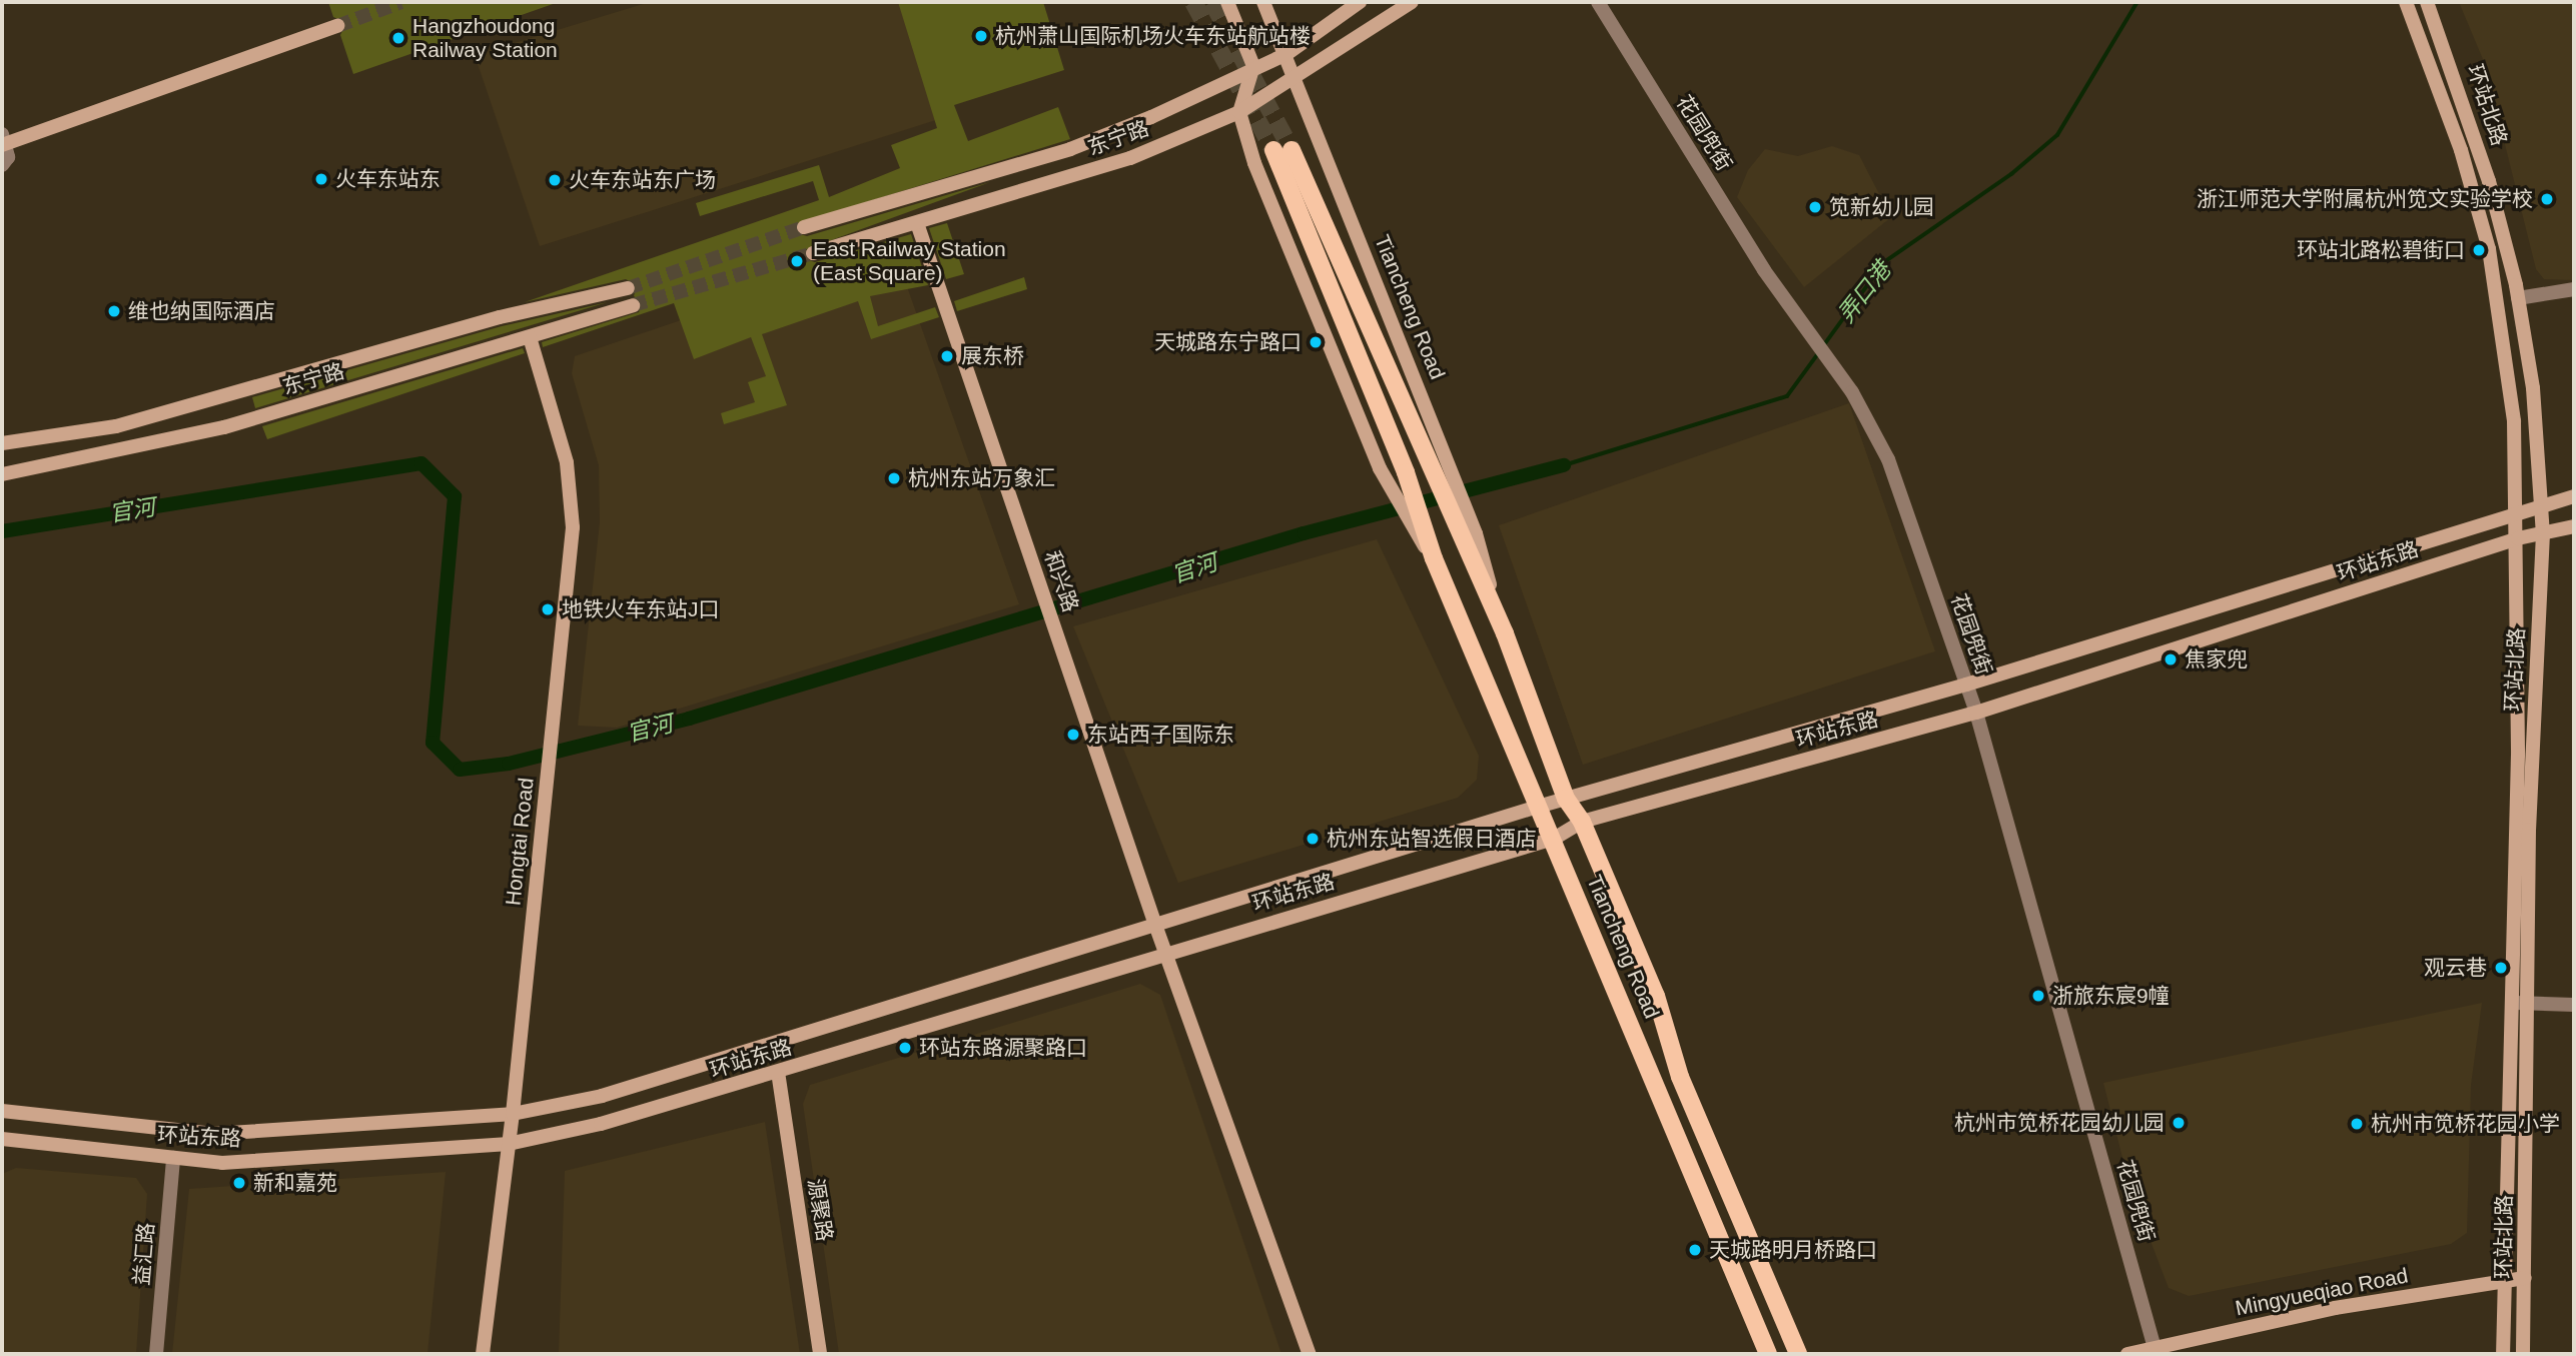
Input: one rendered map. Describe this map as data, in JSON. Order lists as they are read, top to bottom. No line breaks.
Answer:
{"streets":{"main road":["环站北路","东宁路","Tiancheng Road","环站东路","和兴路","Hongtai Road","源聚路","Mingyueqiao Road"],"street":["花园兜街","益汇路"]},"crossings":[["环站北路","环站东路"],["环站北路","Mingyueqiao Road"],["花园兜街","环站东路"],["花园兜街","Mingyueqiao Road"],["东宁路","Tiancheng Road"],["东宁路","和兴路"],["东宁路","Hongtai Road"],["Tiancheng Road","环站东路"],["环站东路","和兴路"],["环站东路","Hongtai Road"],["环站东路","源聚路"],["环站东路","益汇路"]],"water":["弄口港","官河"],"places":["杭州萧山国际机场火车东站航站楼","Hangzhoudong Railway Station","火车东站东","火车东站东广场","浙江师范大学附属杭州笕文实验学校","笕新幼儿园","环站北路松碧街口","East Railway Station (East Square)","维也纳国际酒店","天城路东宁路口","展东桥","杭州东站万象汇","地铁火车东站J口","焦家兜","东站西子国际东","杭州东站智选假日酒店","观云巷","浙旅东宸9幢","环站东路源聚路口","杭州市笕桥花园幼儿园","杭州市笕桥花园小学","新和嘉苑","天城路明月桥路口"]}
